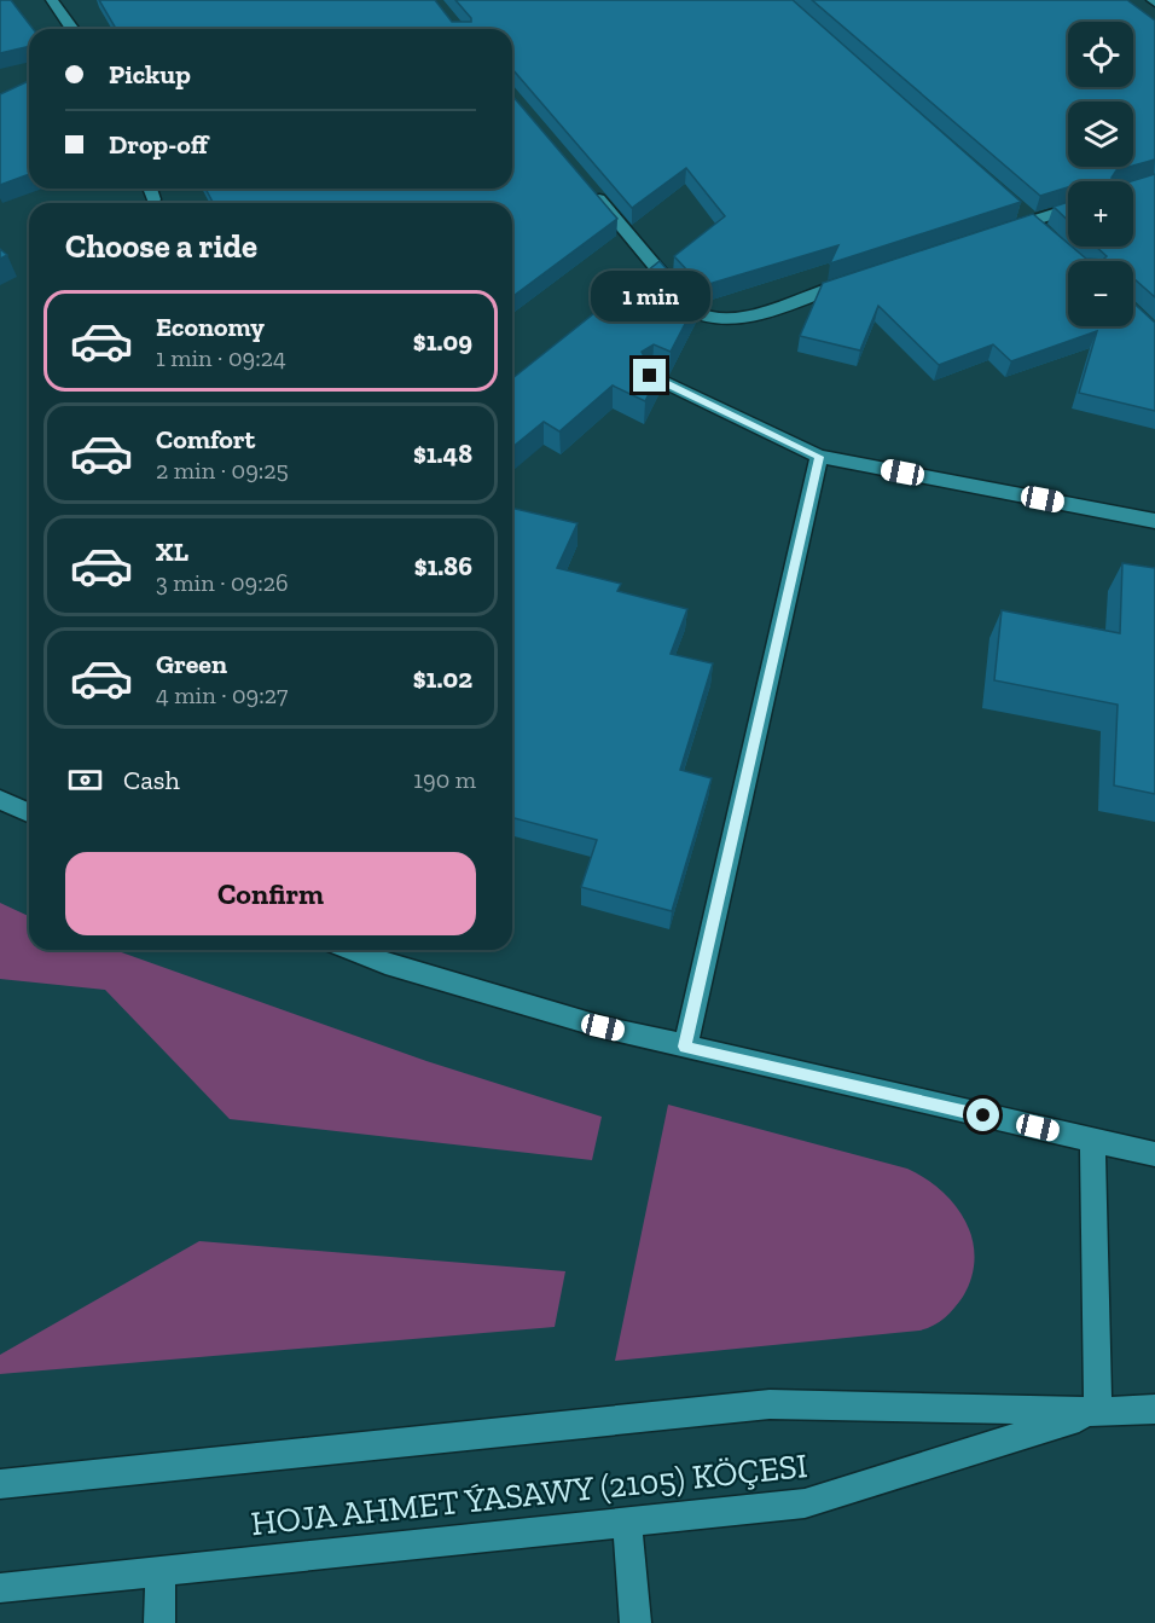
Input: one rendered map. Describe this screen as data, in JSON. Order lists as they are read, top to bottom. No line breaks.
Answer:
{"streets":{"street":["HOJA AHMET ÝASAWY (2105) KÖÇESI"]},"page":{"map_buttons":["+","−"],"banner":["Pickup","Drop-off"],"heading":"Choose a ride","bubble":"1 min","list":[{"name":"Economy","note":"1 min · 09:24","value":"$1.09"},{"name":"Comfort","note":"2 min · 09:25","value":"$1.48"},{"name":"XL","note":"3 min · 09:26","value":"$1.86"},{"name":"Green","note":"4 min · 09:27","value":"$1.02"}],"pay":["Cash","190 m"],"buttons":"Confirm"}}
